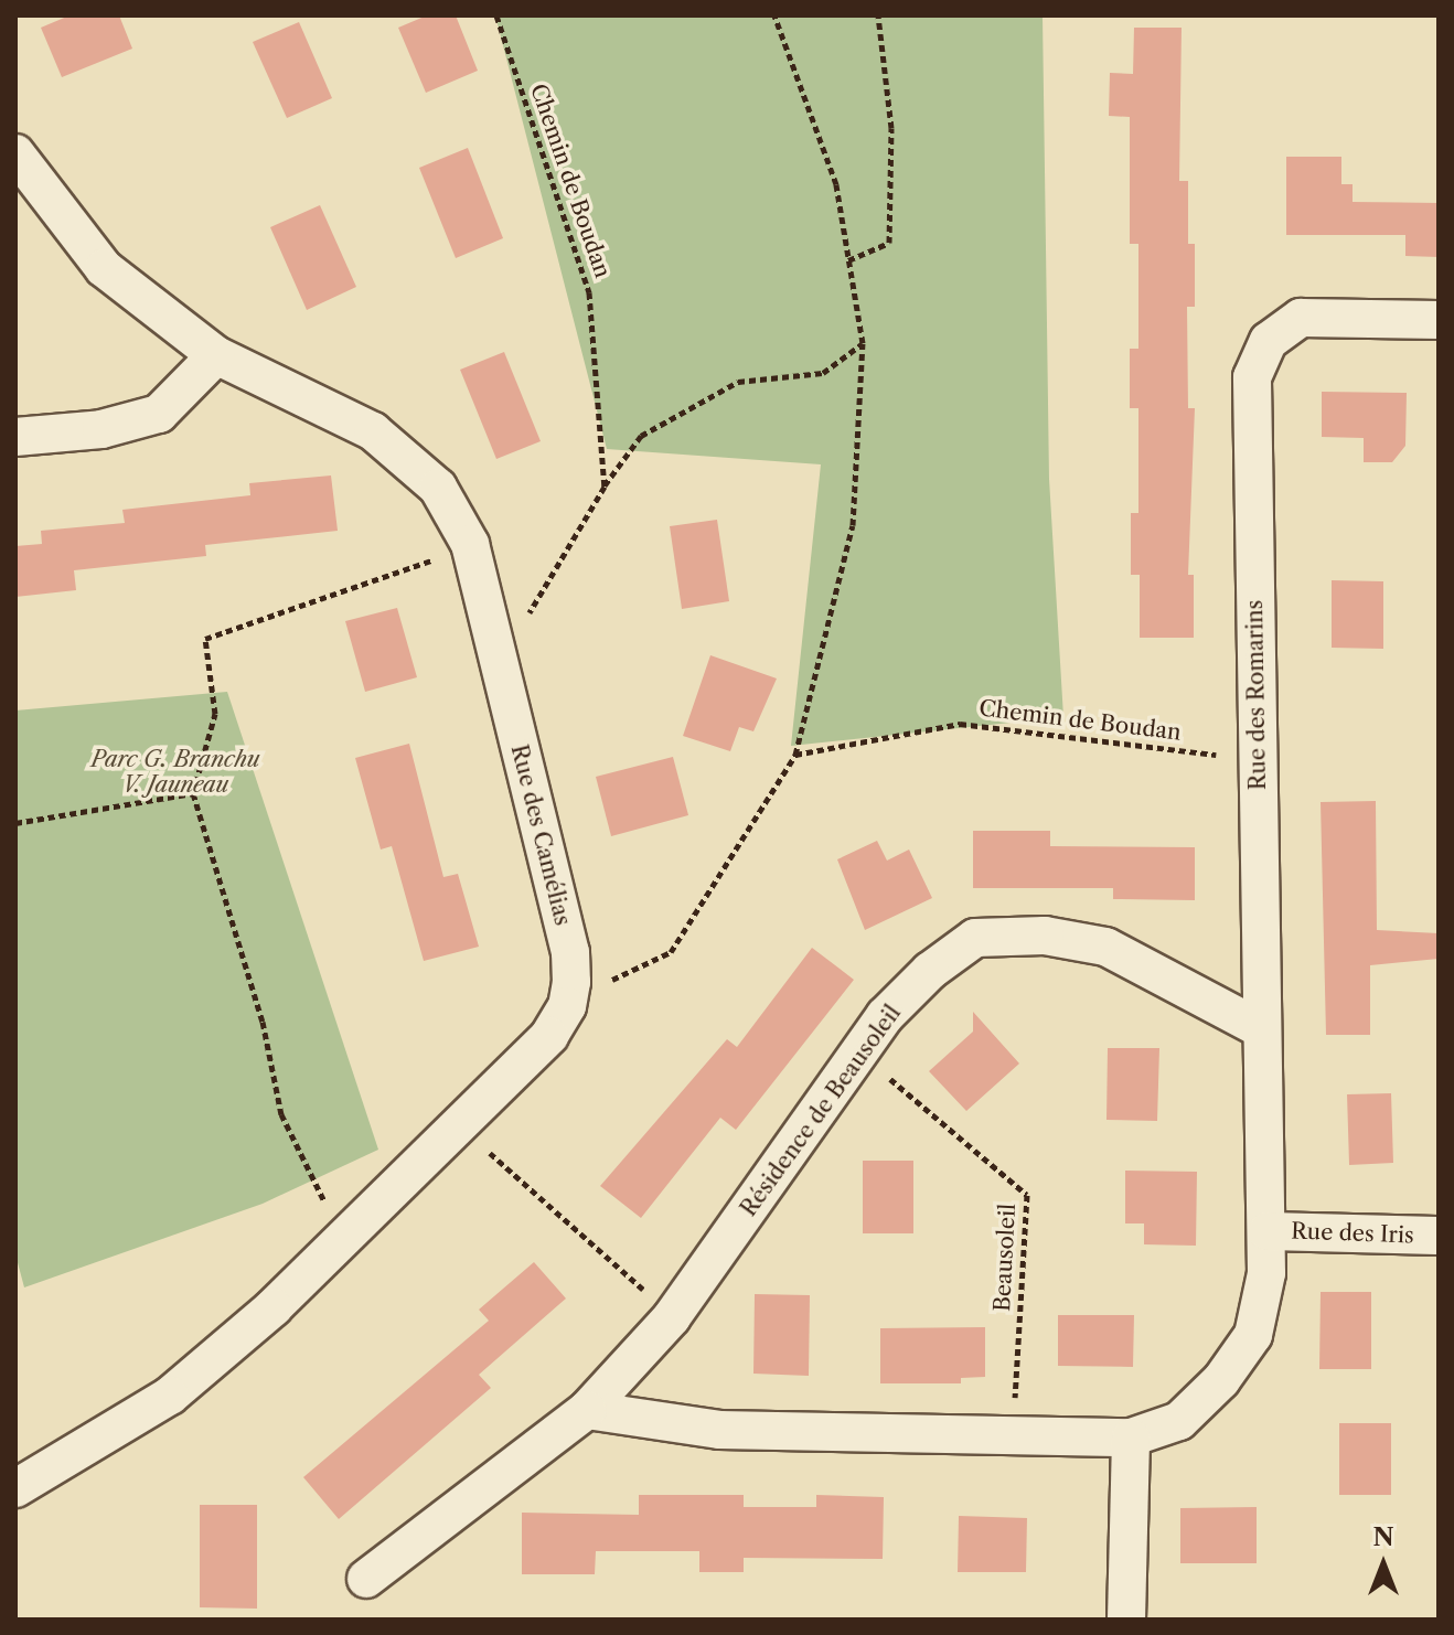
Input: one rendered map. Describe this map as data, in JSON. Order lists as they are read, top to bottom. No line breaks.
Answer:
{"streets":{"street":["Rue des Romarins","Rue des Camélias","Résidence de Beausoleil","Rue des Iris"],"path":["Chemin de Boudan","Beausoleil"]},"crossings":[["Chemin de Boudan","Rue des Romarins"],["Rue des Romarins","Résidence de Beausoleil"],["Rue des Romarins","Rue des Iris"],["Résidence de Beausoleil","Beausoleil"]],"parks":["Parc G. Branchu V. Jauneau"],"north":"top"}
